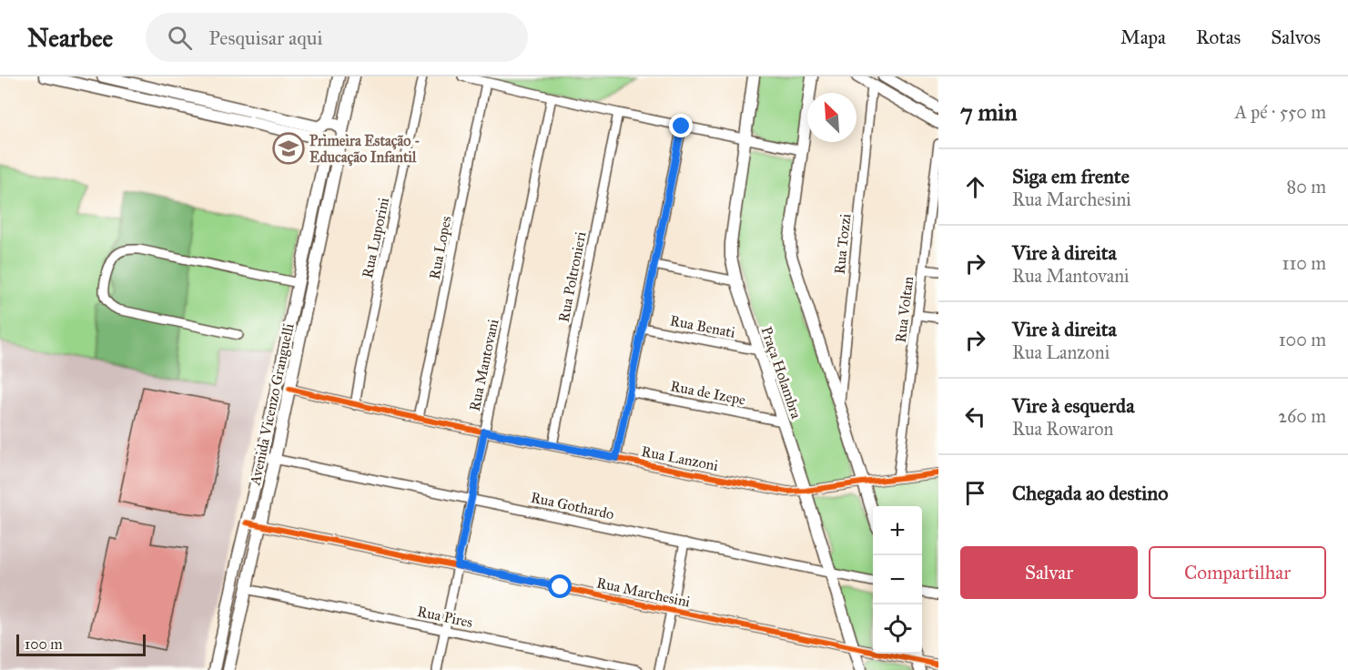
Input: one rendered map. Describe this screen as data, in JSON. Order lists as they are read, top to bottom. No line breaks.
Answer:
{"streets":{"street":["Rua Luporini","Rua Tozzi","Rua Lopes","Rua Poltronieri","Rua Voltan","Rua Benati","Rua Mantovani","Praça Holambra","Rua de Izepe","Avenida Vicenzo Granguelli","Rua Lanzoni","Rua Gothardo","Rua Marchesini","Rua Pires"]},"crossings":[["Rua Luporini","Rua Lanzoni"],["Rua Lopes","Rua Lanzoni"],["Rua Poltronieri","Rua Lanzoni"],["Rua Voltan","Rua Lanzoni"],["Rua Benati","Praça Holambra"],["Rua Mantovani","Rua Lanzoni"],["Rua Mantovani","Rua Gothardo"],["Rua Mantovani","Rua Marchesini"],["Rua Mantovani","Rua Pires"],["Praça Holambra","Rua de Izepe"],["Praça Holambra","Rua Lanzoni"],["Praça Holambra","Rua Gothardo"],["Praça Holambra","Rua Marchesini"],["Avenida Vicenzo Granguelli","Rua Lanzoni"],["Avenida Vicenzo Granguelli","Rua Gothardo"],["Avenida Vicenzo Granguelli","Rua Marchesini"],["Avenida Vicenzo Granguelli","Rua Pires"]],"places":{"school or university":["Primeira Estação - Educação Infantil"]},"scale_bar":"100 m","north":"top left","page":{"header":"Nearbee","search":"Pesquisar aqui","nav":["Mapa","Rotas","Salvos"],"heading":["7 min","A pé · 550 m"],"list":[["Siga em frente","Rua Marchesini","80 m"],["Vire à direita","Rua Mantovani","110 m"],["Vire à direita","Rua Lanzoni","100 m"],["Vire à esquerda","Rua Rowaron","260 m"],"Chegada ao destino"],"map_buttons":["+","−"],"buttons":["Salvar","Compartilhar"],"scale":"100 m"}}
